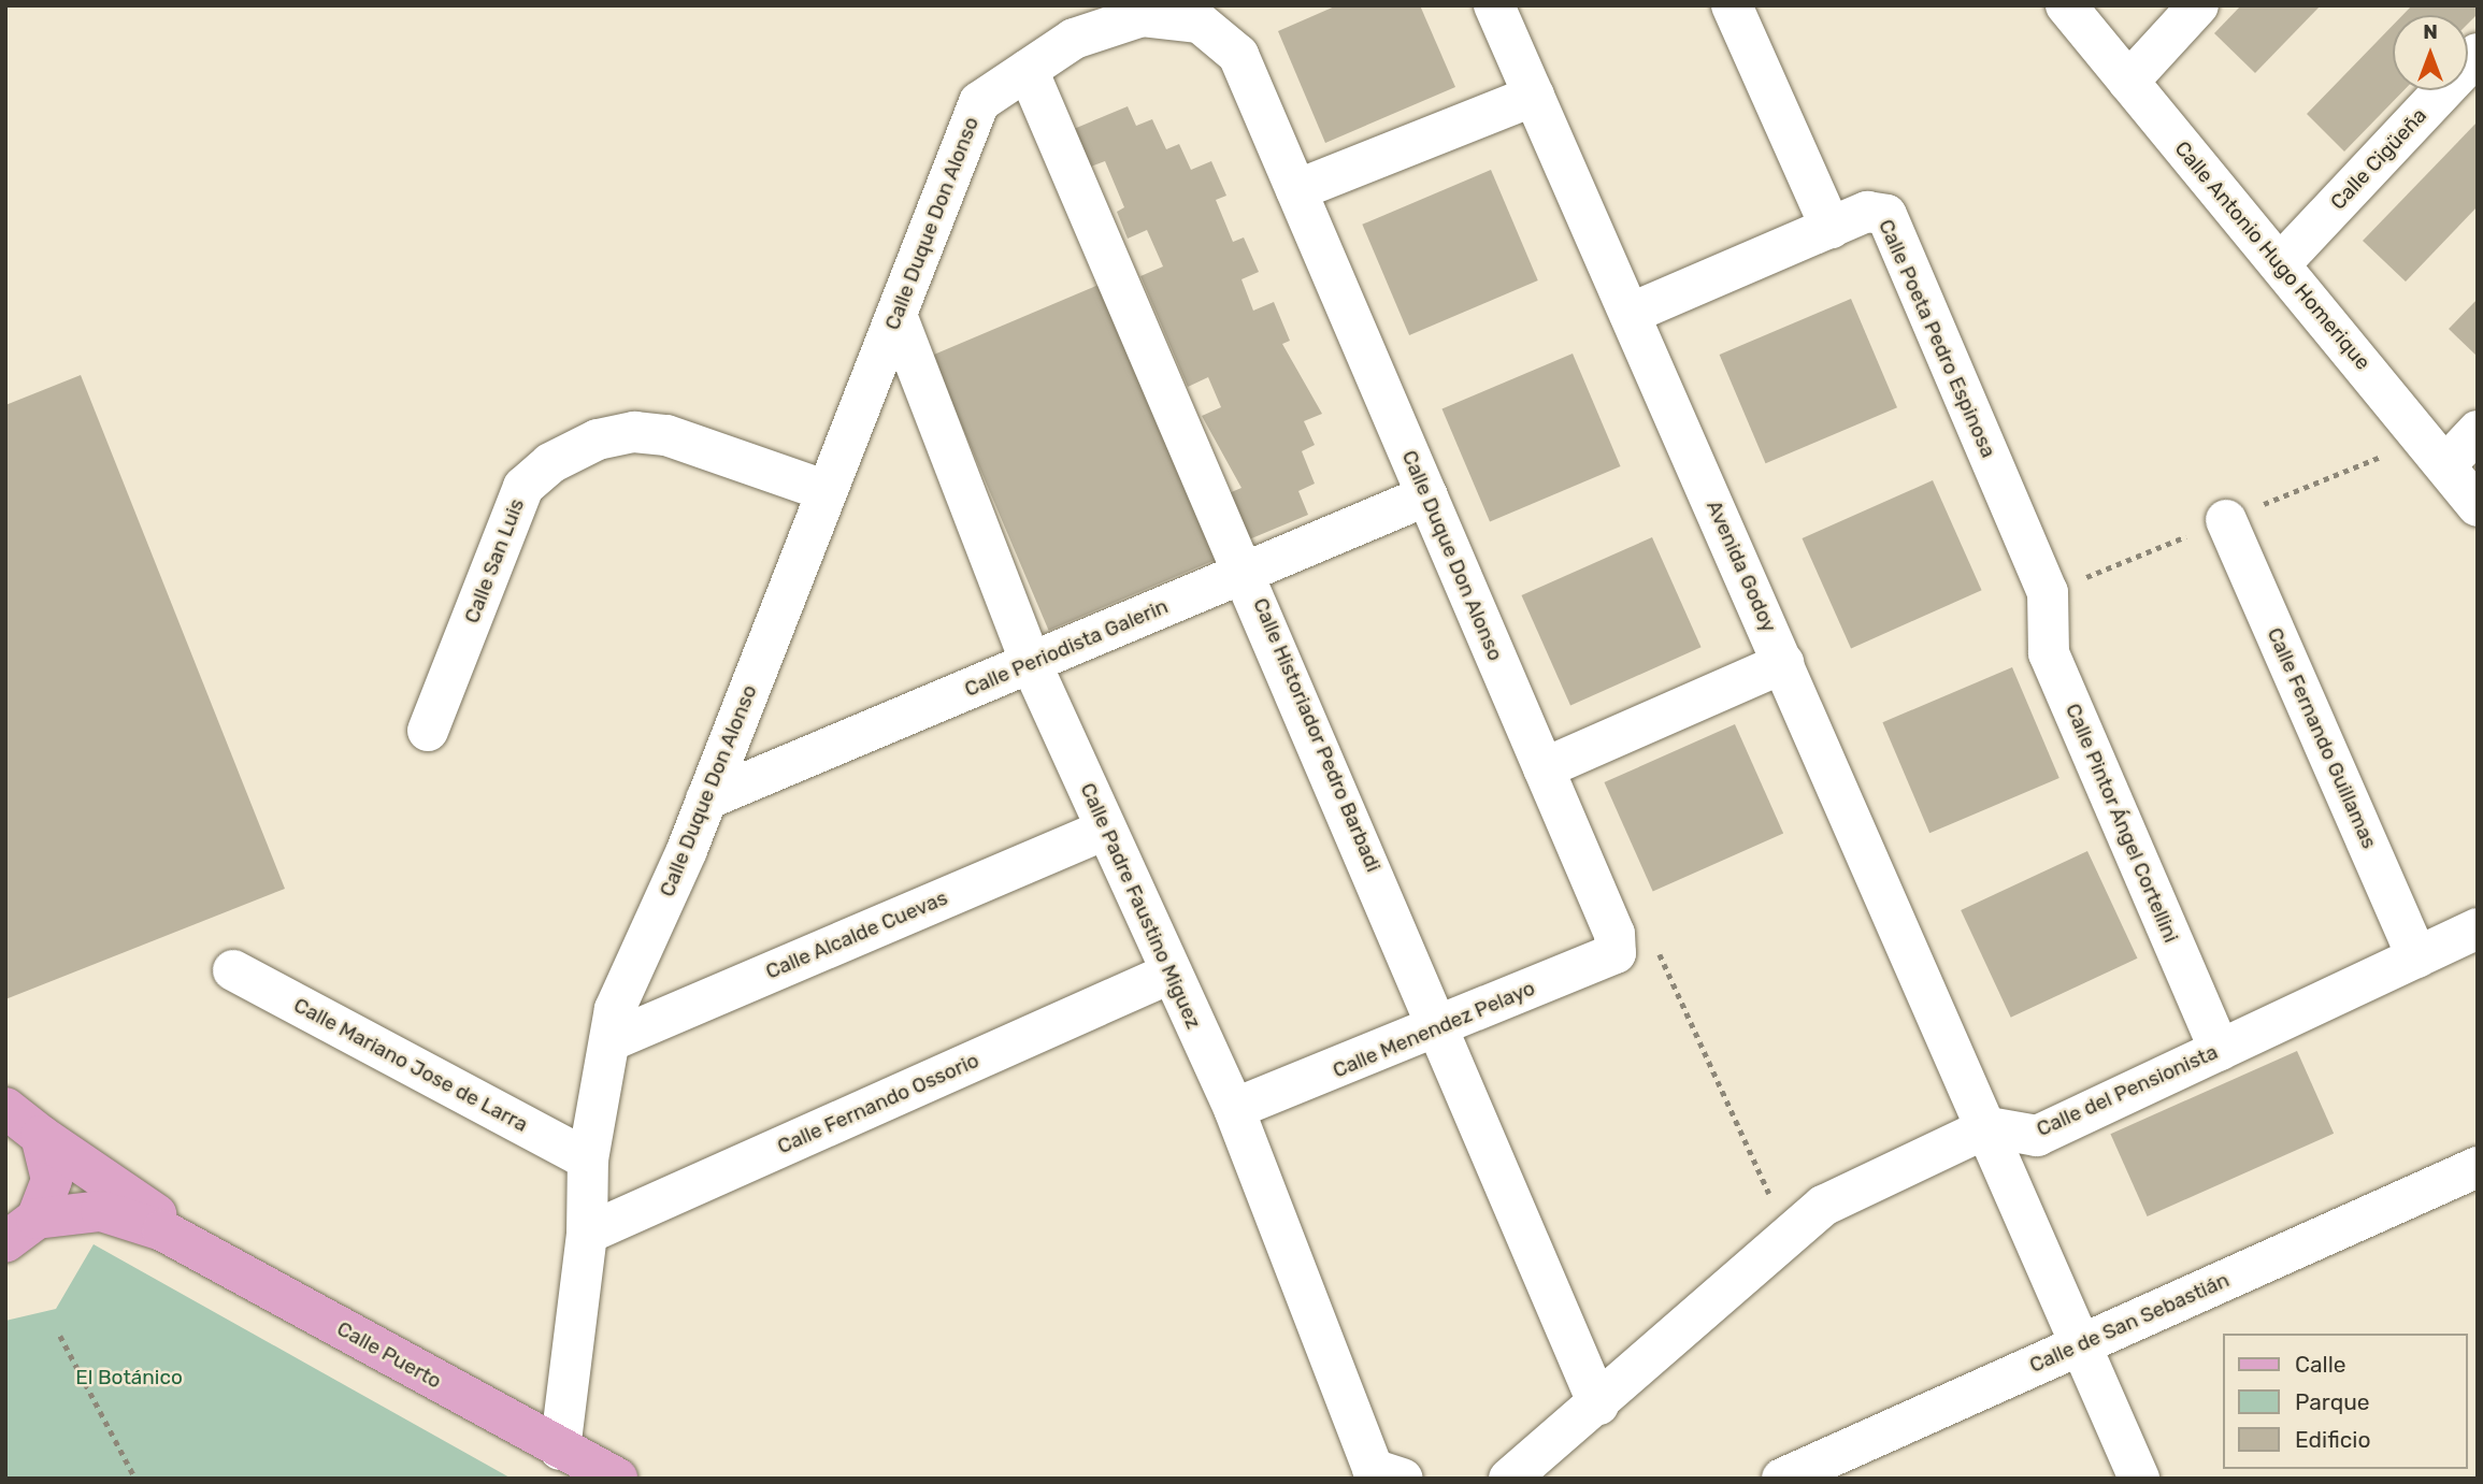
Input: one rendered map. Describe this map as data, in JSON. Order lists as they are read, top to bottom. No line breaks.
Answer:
{"streets":{"main road":["Calle Puerto"],"street":["Calle Cigüeña","Calle Duque Don Alonso","Calle Antonio Hugo Homerique","Calle Poeta Pedro Espinosa","Calle San Luis","Avenida Godoy","Calle Periodista Galerin","Calle Historiador Pedro Barbadi","Calle Fernando Guillamas","Calle Pintor Ángel Cortellini","Calle Padre Faustino Miguez","Calle Alcalde Cuevas","Calle Menendez Pelayo","Calle Mariano Jose de Larra","Calle del Pensionista","Calle Fernando Ossorio","Calle de San Sebastián"]},"crossings":[["Calle Cigüeña","Calle Antonio Hugo Homerique"],["Calle Duque Don Alonso","Calle San Luis"],["Calle Duque Don Alonso","Calle Periodista Galerin"],["Calle Duque Don Alonso","Calle Historiador Pedro Barbadi"],["Calle Duque Don Alonso","Calle Padre Faustino Miguez"],["Calle Duque Don Alonso","Calle Alcalde Cuevas"],["Calle Duque Don Alonso","Calle Menendez Pelayo"],["Calle Duque Don Alonso","Calle Mariano Jose de Larra"],["Calle Duque Don Alonso","Calle Fernando Ossorio"],["Calle Duque Don Alonso","Calle Puerto"],["Calle Poeta Pedro Espinosa","Avenida Godoy"],["Calle Poeta Pedro Espinosa","Calle Pintor Ángel Cortellini"],["Avenida Godoy","Calle del Pensionista"],["Avenida Godoy","Calle de San Sebastián"],["Calle Periodista Galerin","Calle Historiador Pedro Barbadi"],["Calle Periodista Galerin","Calle Padre Faustino Miguez"],["Calle Historiador Pedro Barbadi","Calle Menendez Pelayo"],["Calle Fernando Guillamas","Calle del Pensionista"],["Calle Pintor Ángel Cortellini","Calle del Pensionista"],["Calle Padre Faustino Miguez","Calle Alcalde Cuevas"],["Calle Padre Faustino Miguez","Calle Menendez Pelayo"],["Calle Padre Faustino Miguez","Calle Fernando Ossorio"]],"parks":["El Botánico"],"legend":["Calle","Parque","Edificio"],"north":"top"}
